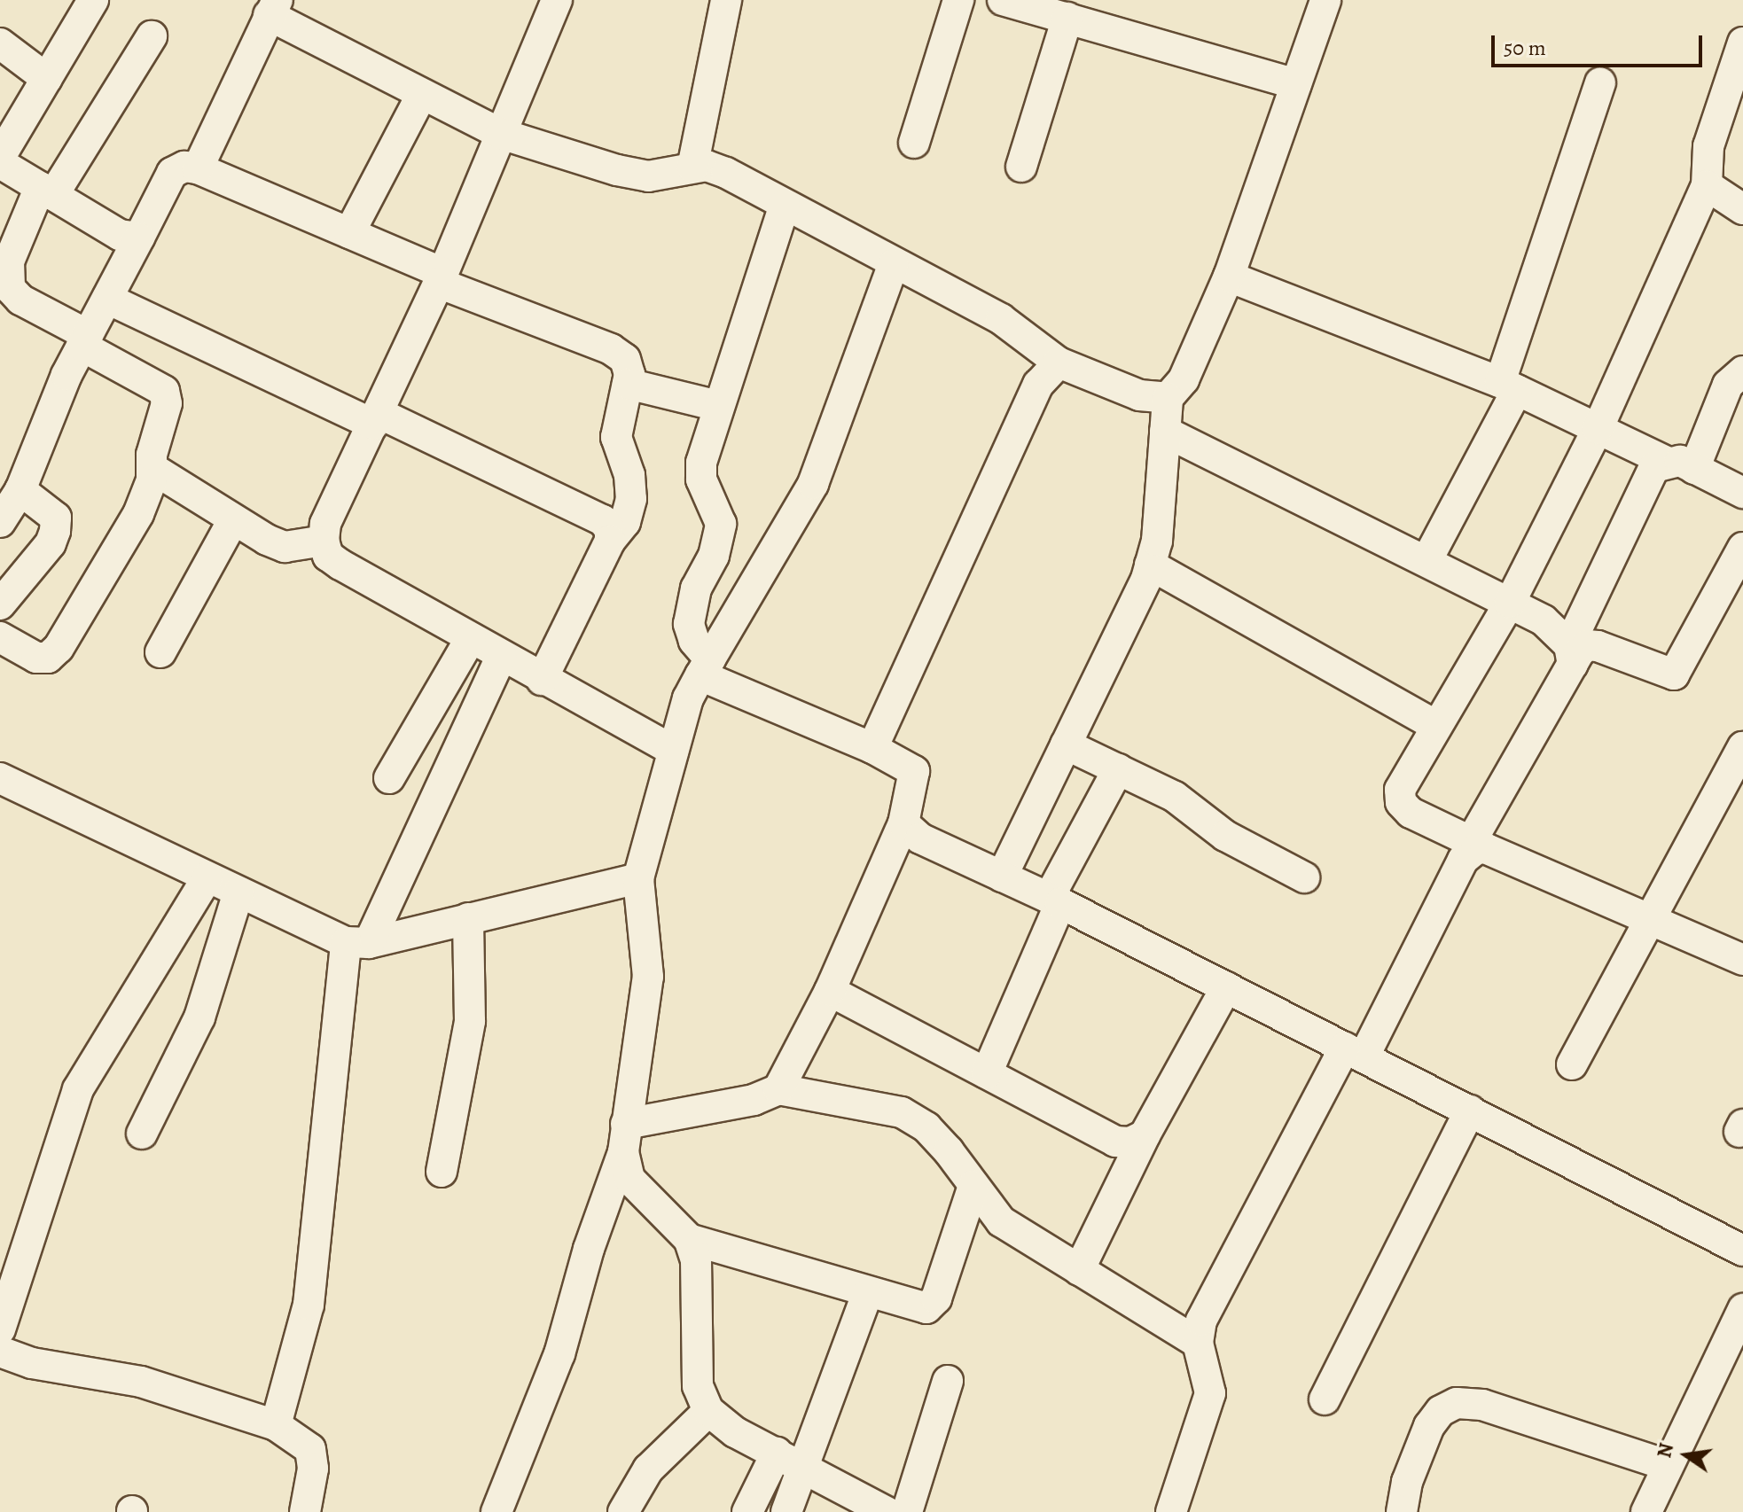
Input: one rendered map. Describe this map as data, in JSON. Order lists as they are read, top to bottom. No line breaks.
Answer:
{"scale_bar":"50 m","north":"left"}
